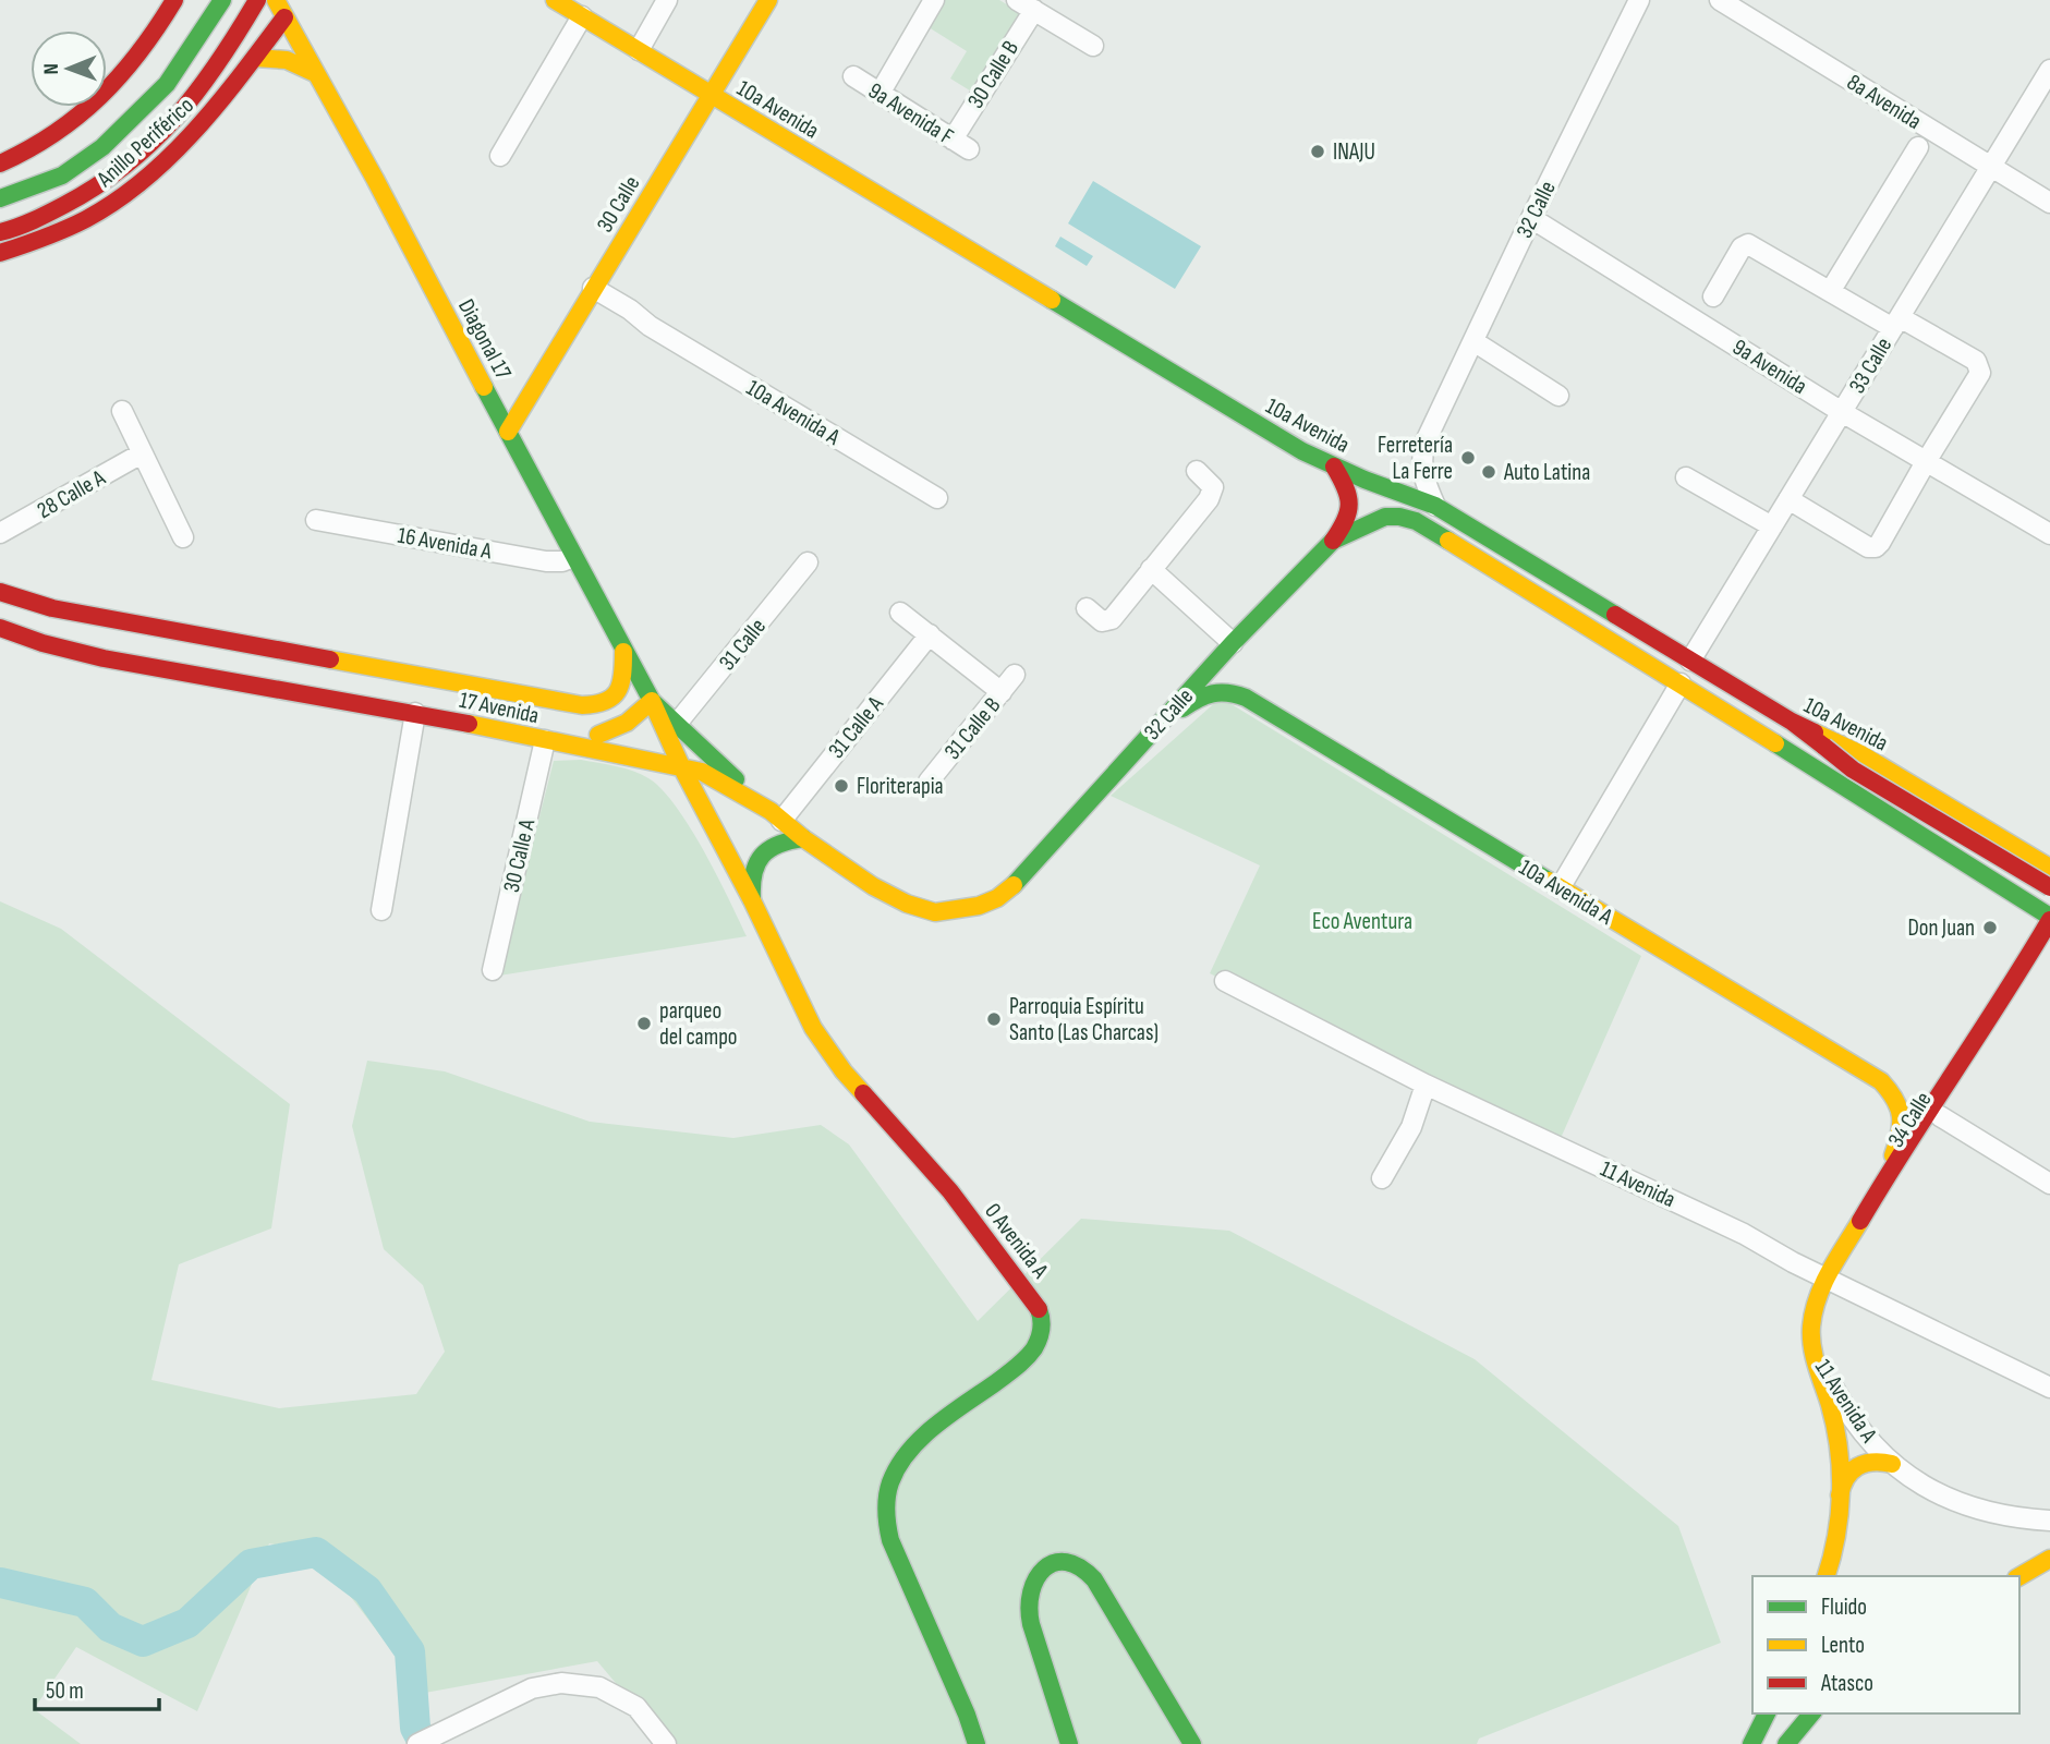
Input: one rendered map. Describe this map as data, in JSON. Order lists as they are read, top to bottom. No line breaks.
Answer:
{"streets":{"main road":["10a Avenida","Anillo Periférico","30 Calle","32 Calle","Diagonal 17","10a Avenida A","17 Avenida","34 Calle","0 Avenida A"],"street":["30 Calle B","8a Avenida","9a Avenida F","33 Calle","9a Avenida","28 Calle A","16 Avenida A","31 Calle","31 Calle A","31 Calle B","30 Calle A","11 Avenida","11 Avenida A"]},"crossings":[["30 Calle B","9a Avenida F"],["8a Avenida","33 Calle"],["10a Avenida","30 Calle"],["10a Avenida","32 Calle"],["10a Avenida","33 Calle"],["Anillo Periférico","Diagonal 17"],["30 Calle","Diagonal 17"],["30 Calle","10a Avenida A"],["32 Calle","9a Avenida"],["32 Calle","10a Avenida A"],["32 Calle","17 Avenida"],["Diagonal 17","16 Avenida A"],["Diagonal 17","31 Calle"],["Diagonal 17","17 Avenida"],["Diagonal 17","31 Calle A"],["Diagonal 17","0 Avenida A"],["33 Calle","9a Avenida"],["10a Avenida A","34 Calle"],["17 Avenida","31 Calle A"],["17 Avenida","30 Calle A"],["17 Avenida","0 Avenida A"],["34 Calle","11 Avenida"],["34 Calle","11 Avenida A"]],"parks":["Eco Aventura"],"places":["INAJU","Ferretería La Ferre","Auto Latina","Floriterapia","Don Juan","Parroquia Espíritu Santo (Las Charcas)","parqueo del campo"],"legend":["Fluido","Lento","Atasco"],"scale_bar":"50 m","north":"left"}
